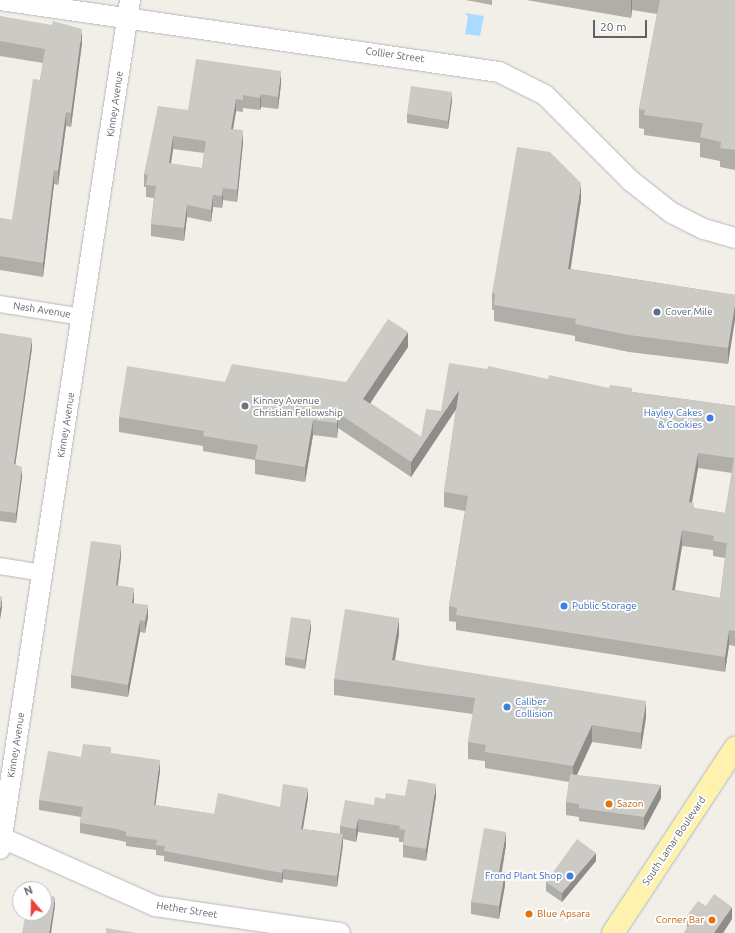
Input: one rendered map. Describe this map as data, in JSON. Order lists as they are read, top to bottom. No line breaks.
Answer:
{"streets":{"main road":["South Lamar Boulevard"],"street":["Collier Street","Kinney Avenue","Nash Avenue","Hether Street"]},"crossings":[["Collier Street","Kinney Avenue"],["Kinney Avenue","Nash Avenue"],["Kinney Avenue","Hether Street"]],"places":["Cover Mile","Kinney Avenue Christian Fellowship","Hayley Cakes & Cookies","Public Storage","Caliber Collision","Sazon","Frond Plant Shop","Blue Apsara","Corner Bar"],"scale_bar":"20 m","north":"top"}
